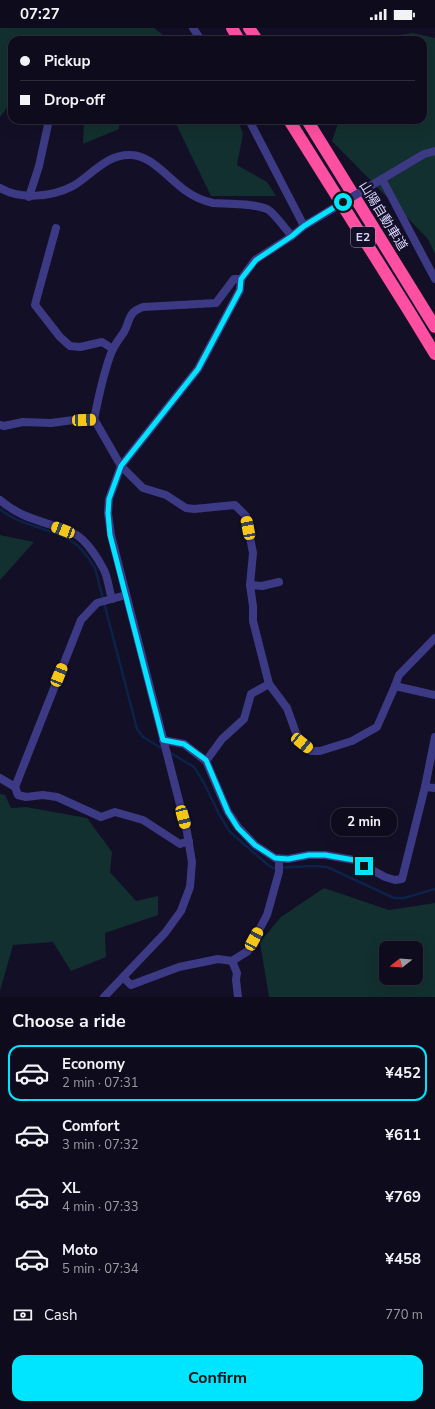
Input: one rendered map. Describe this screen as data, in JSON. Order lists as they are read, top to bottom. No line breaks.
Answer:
{"streets":{"highway":["山陽自動車道","E2"]},"north":"left","page":{"status":"07:27","banner":["Pickup","Drop-off"],"bubble":"2 min","heading":"Choose a ride","list":[{"name":"Economy","note":"2 min · 07:31","value":"¥452"},{"name":"Comfort","note":"3 min · 07:32","value":"¥611"},{"name":"XL","note":"4 min · 07:33","value":"¥769"},{"name":"Moto","note":"5 min · 07:34","value":"¥458"}],"pay":["Cash","770 m"],"buttons":"Confirm"}}
